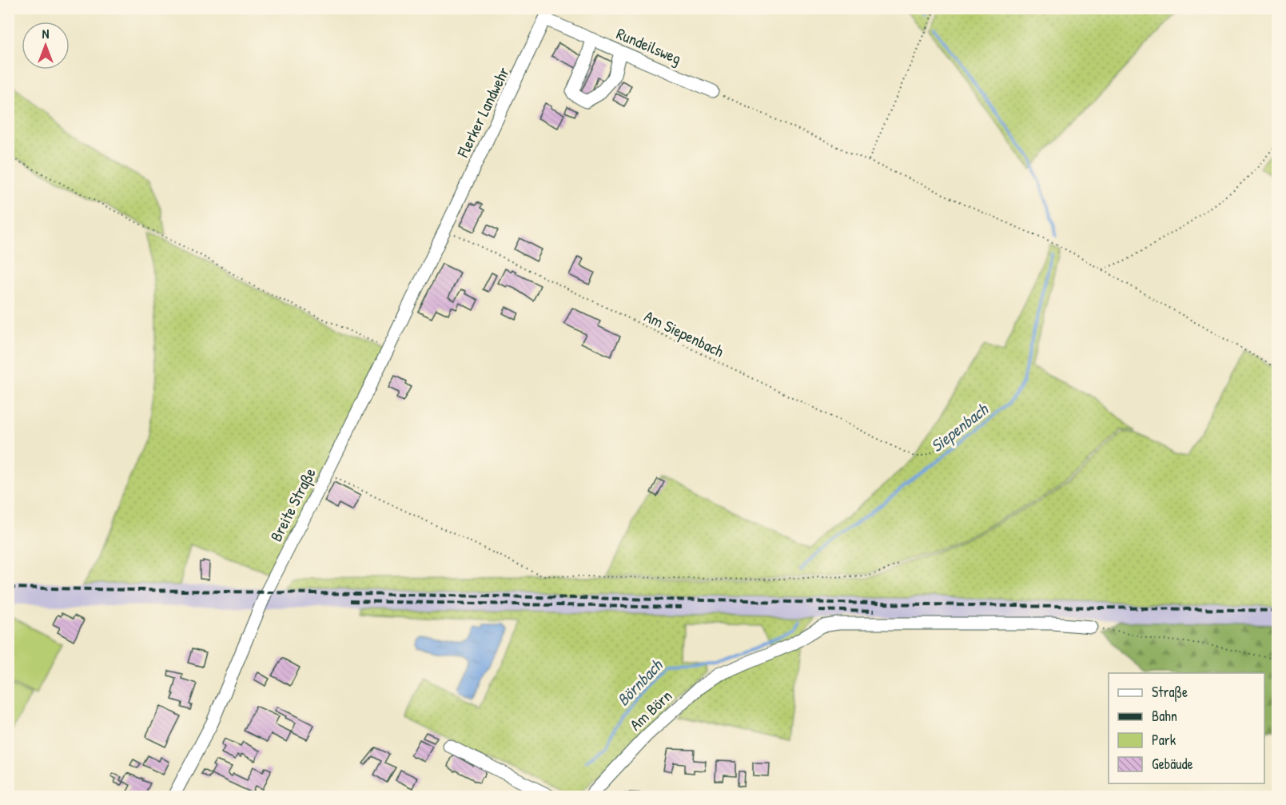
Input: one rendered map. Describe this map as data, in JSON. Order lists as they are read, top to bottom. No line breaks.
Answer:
{"streets":{"street":["Rundeilsweg","Flerker Landwehr","Breite Straße","Am Börn"],"path":["Am Siepenbach"]},"crossings":[["Rundeilsweg","Flerker Landwehr"],["Flerker Landwehr","Am Siepenbach"],["Flerker Landwehr","Breite Straße"],["Am Siepenbach","Breite Straße"]],"water":["Siepenbach","Börnbach"],"legend":["Straße","Bahn","Park","Gebäude"],"north":"top"}
